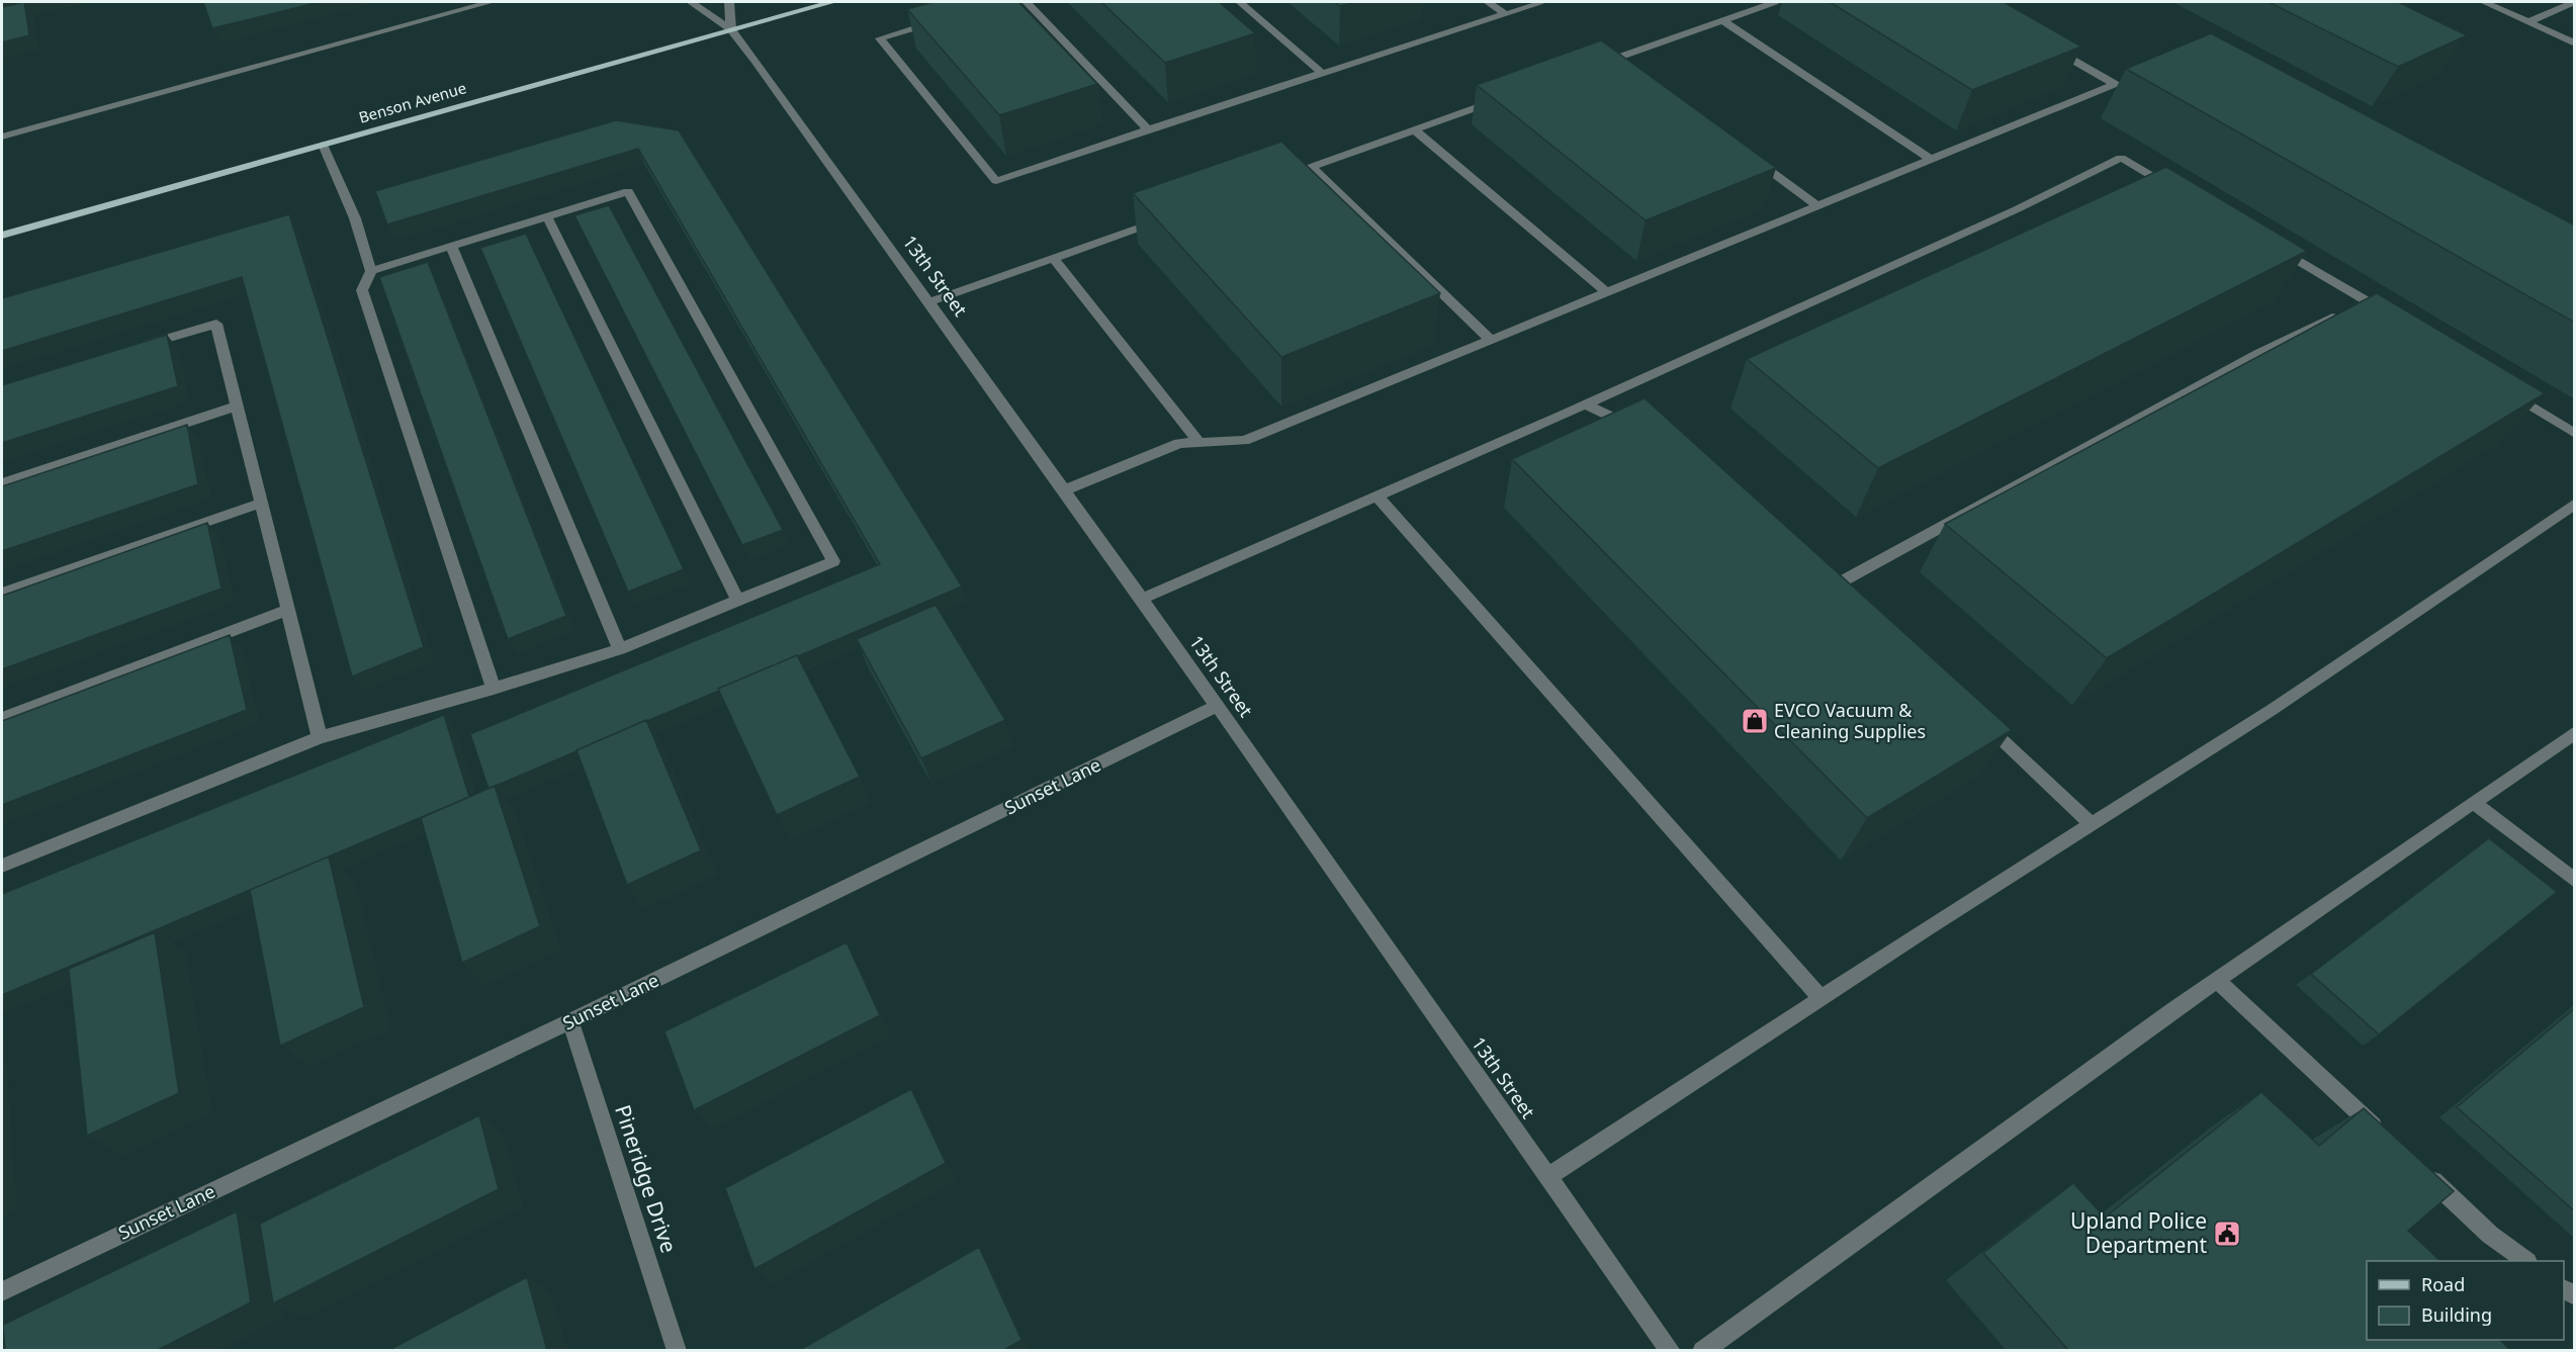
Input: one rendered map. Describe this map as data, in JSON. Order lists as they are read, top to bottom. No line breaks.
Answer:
{"streets":{"main road":["Benson Avenue"],"street":["13th Street","Sunset Lane","Pineridge Drive"]},"crossings":[["Benson Avenue","13th Street"],["13th Street","Sunset Lane"],["Sunset Lane","Pineridge Drive"]],"places":{"shop":["EVCO Vacuum & Cleaning Supplies"],"public building":["Upland Police Department"]},"legend":["Road","Building"]}
